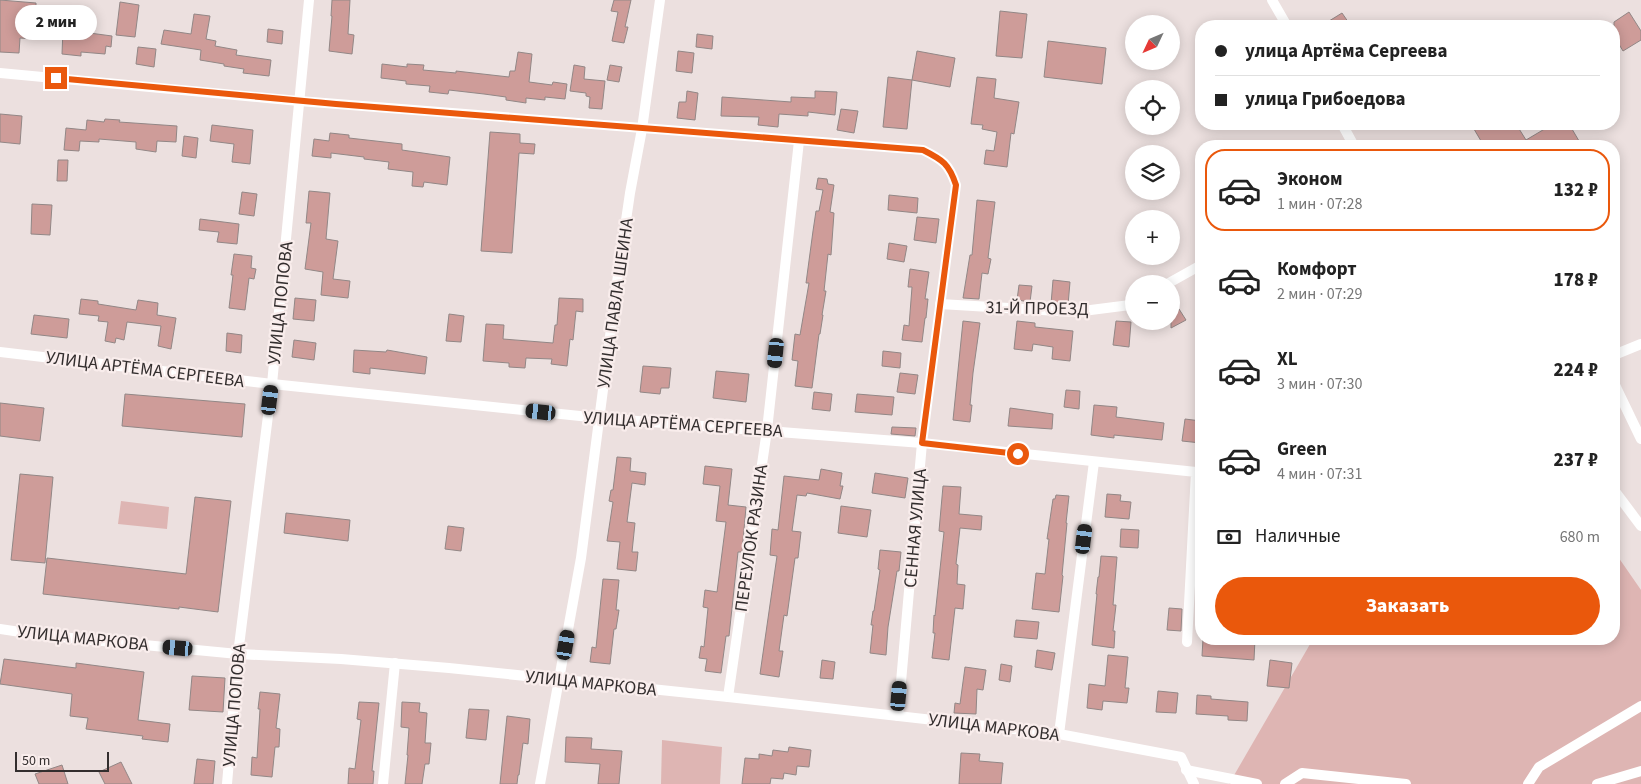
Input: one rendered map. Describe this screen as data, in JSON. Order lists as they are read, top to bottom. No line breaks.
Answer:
{"streets":{"street":["УЛИЦА ПОПОВА","УЛИЦА ПАВЛА ШЕИНА","31-Й ПРОЕЗД","УЛИЦА АРТЁМА СЕРГЕЕВА","СЕННАЯ УЛИЦА","ПЕРЕУЛОК РАЗИНА","УЛИЦА МАРКОВА"]},"crossings":[["УЛИЦА ПОПОВА","УЛИЦА АРТЁМА СЕРГЕЕВА"],["УЛИЦА ПОПОВА","УЛИЦА МАРКОВА"],["УЛИЦА ПАВЛА ШЕИНА","УЛИЦА АРТЁМА СЕРГЕЕВА"],["УЛИЦА ПАВЛА ШЕИНА","УЛИЦА МАРКОВА"],["31-Й ПРОЕЗД","СЕННАЯ УЛИЦА"],["УЛИЦА АРТЁМА СЕРГЕЕВА","СЕННАЯ УЛИЦА"],["УЛИЦА АРТЁМА СЕРГЕЕВА","ПЕРЕУЛОК РАЗИНА"],["СЕННАЯ УЛИЦА","ПЕРЕУЛОК РАЗИНА"],["СЕННАЯ УЛИЦА","УЛИЦА МАРКОВА"],["ПЕРЕУЛОК РАЗИНА","УЛИЦА МАРКОВА"]],"scale_bar":"50 m","north":"bottom left","page":{"bubble":"2 мин","map_buttons":["+","−"],"banner":["улица Артёма Сергеева","улица Грибоедова"],"list":[{"name":"Эконом","note":"1 мин · 07:28","value":"132 ₽"},{"name":"Комфорт","note":"2 мин · 07:29","value":"178 ₽"},{"name":"XL","note":"3 мин · 07:30","value":"224 ₽"},{"name":"Green","note":"4 мин · 07:31","value":"237 ₽"}],"pay":["Наличные","680 m"],"buttons":"Заказать","scale":"50 m"}}
